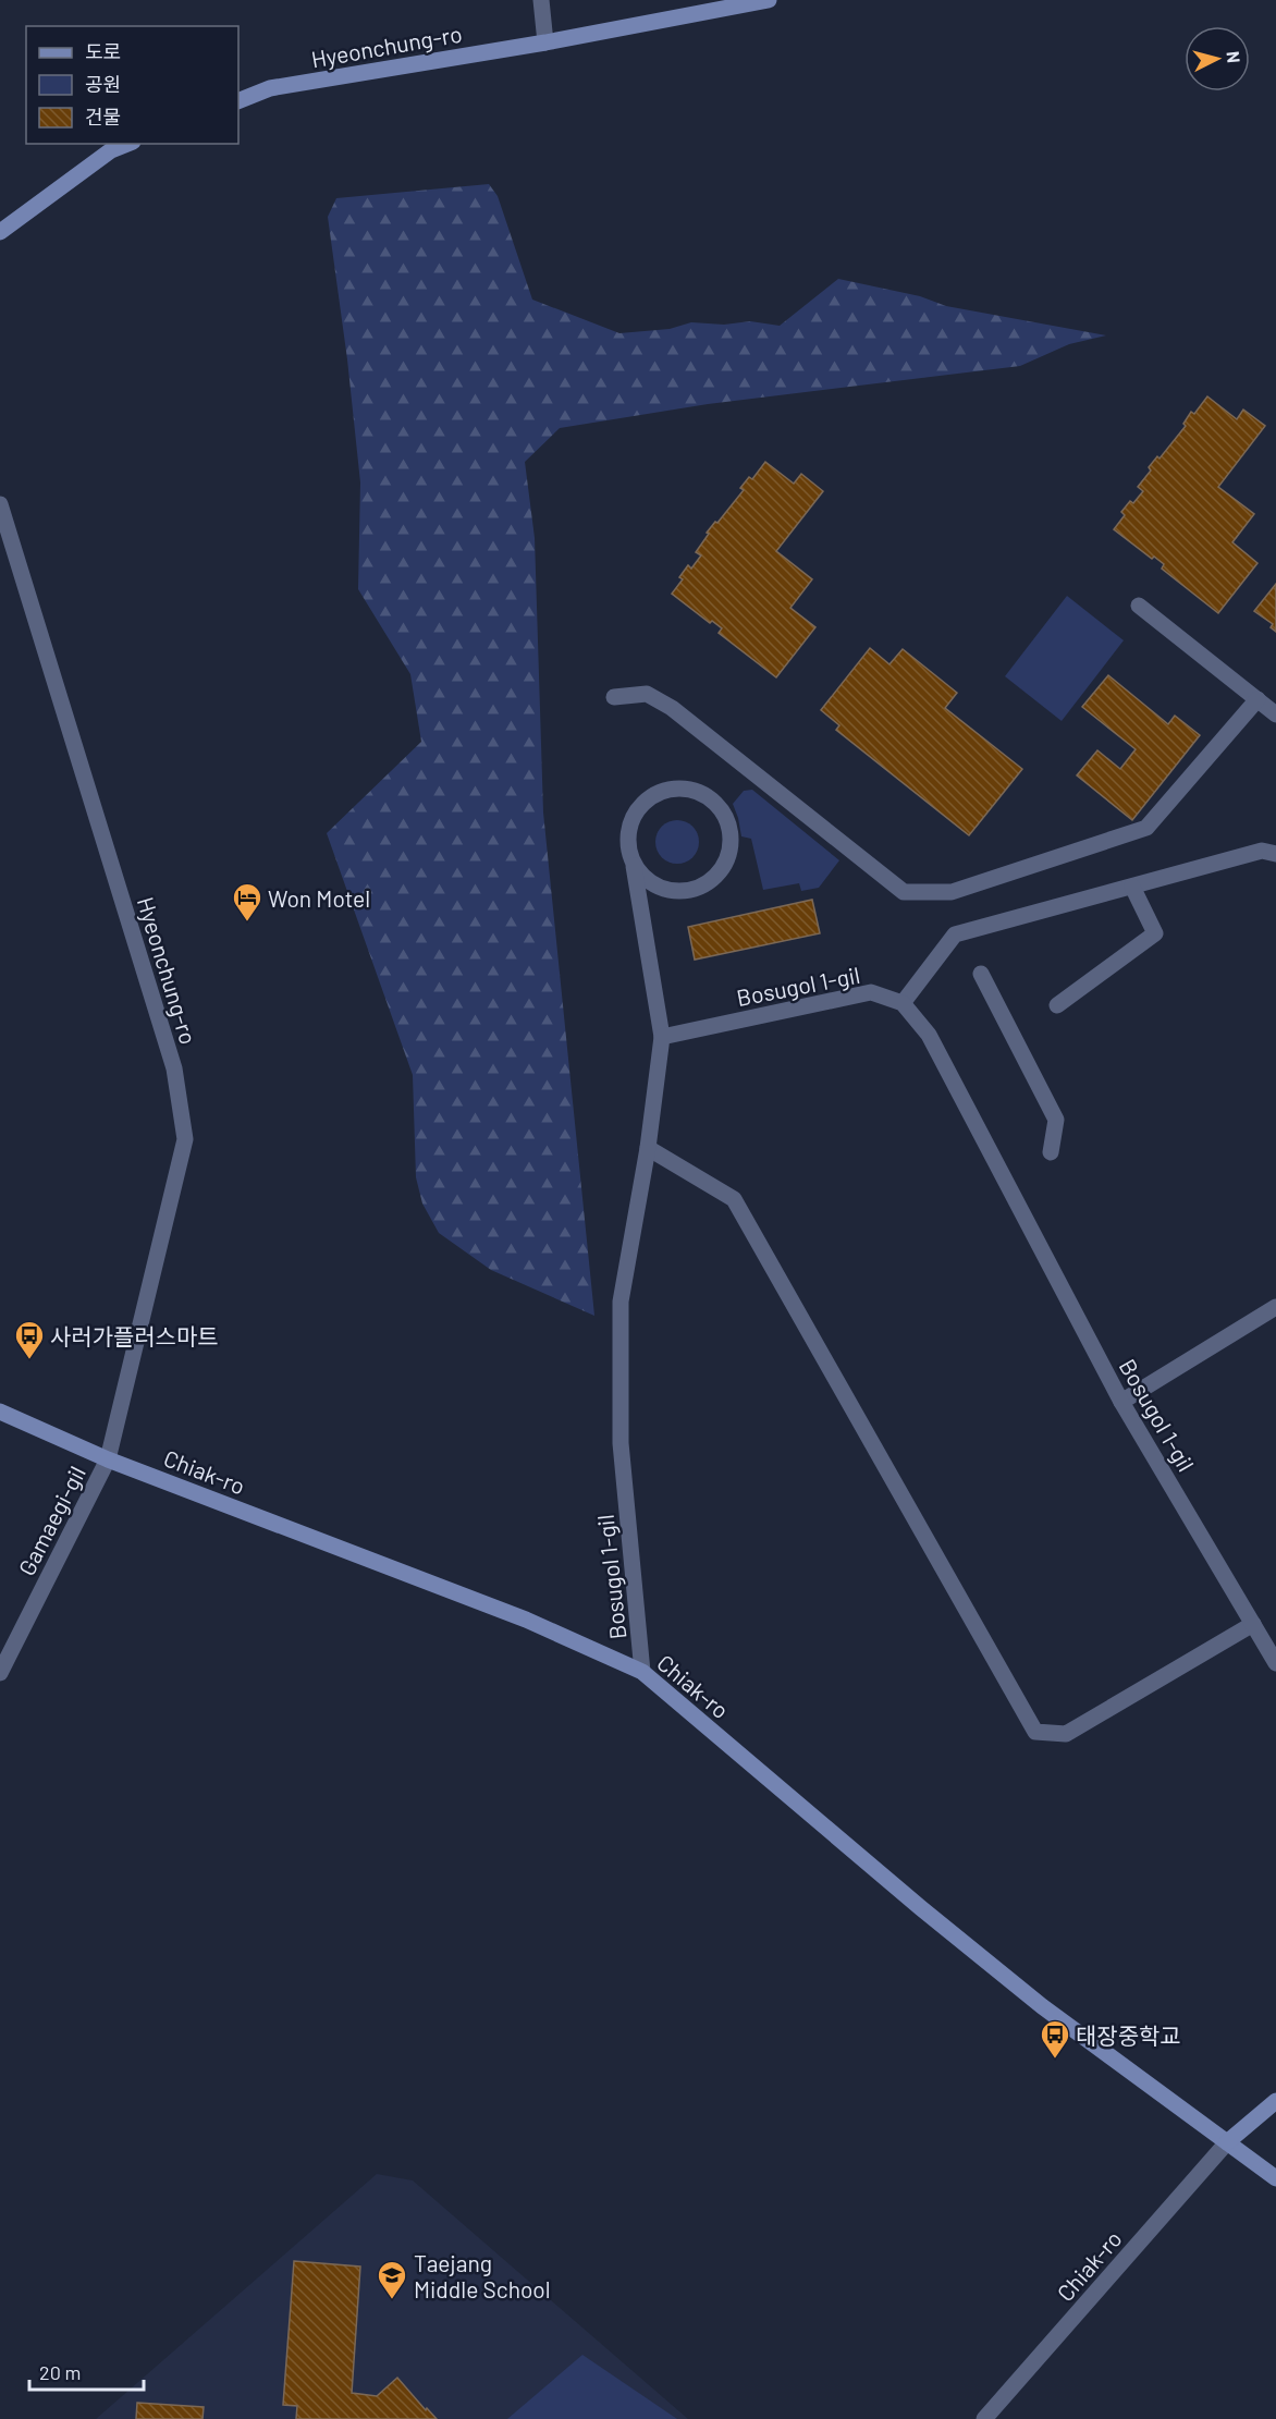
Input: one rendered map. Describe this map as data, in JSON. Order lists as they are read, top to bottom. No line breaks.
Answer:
{"streets":{"street":["Hyeonchung-ro","Bosugol 1-gil","Chiak-ro","Gamaegi-gil"]},"crossings":[["Hyeonchung-ro","Chiak-ro"],["Hyeonchung-ro","Gamaegi-gil"],["Bosugol 1-gil","Chiak-ro"],["Chiak-ro","Gamaegi-gil"]],"places":{"hotel":["Won Motel"],"bus stop":["사러가플러스마트","태장중학교"],"school or university":["Taejang Middle School"]},"legend":["도로","공원","건물"],"scale_bar":"20 m","north":"right"}
